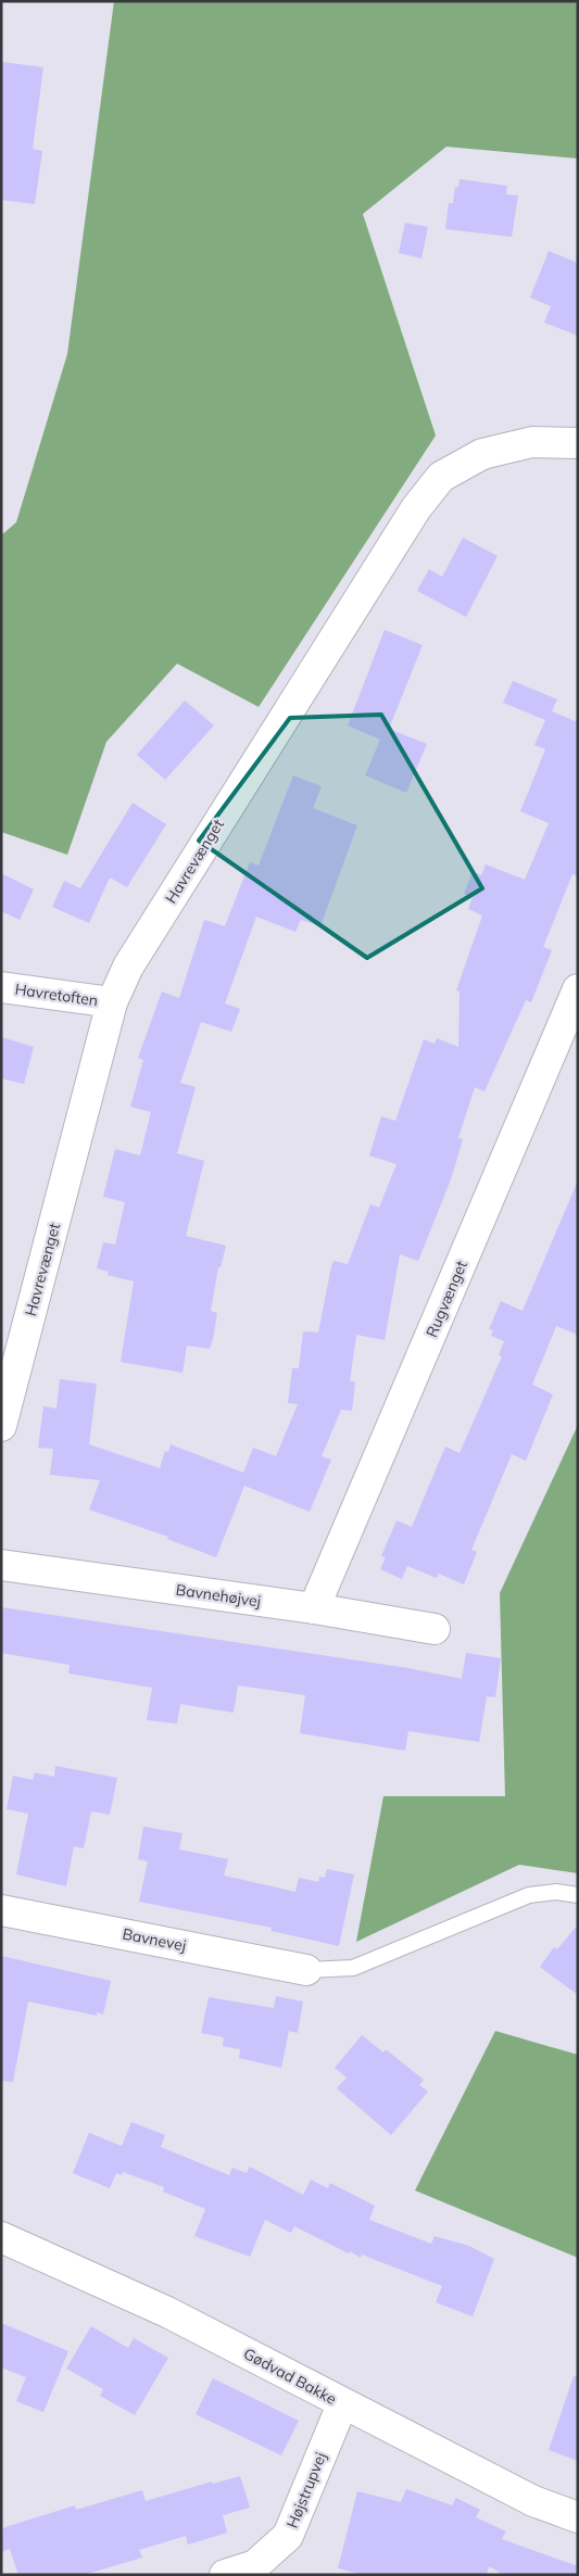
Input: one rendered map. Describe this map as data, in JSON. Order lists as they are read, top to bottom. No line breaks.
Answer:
{"streets":{"street":["Havrevænget","Havretoften","Rugvænget","Bavnehøjvej","Bavnevej","Gødvad Bakke","Højstrupvej"]},"crossings":[["Havrevænget","Havretoften"],["Rugvænget","Bavnehøjvej"],["Gødvad Bakke","Højstrupvej"]]}
